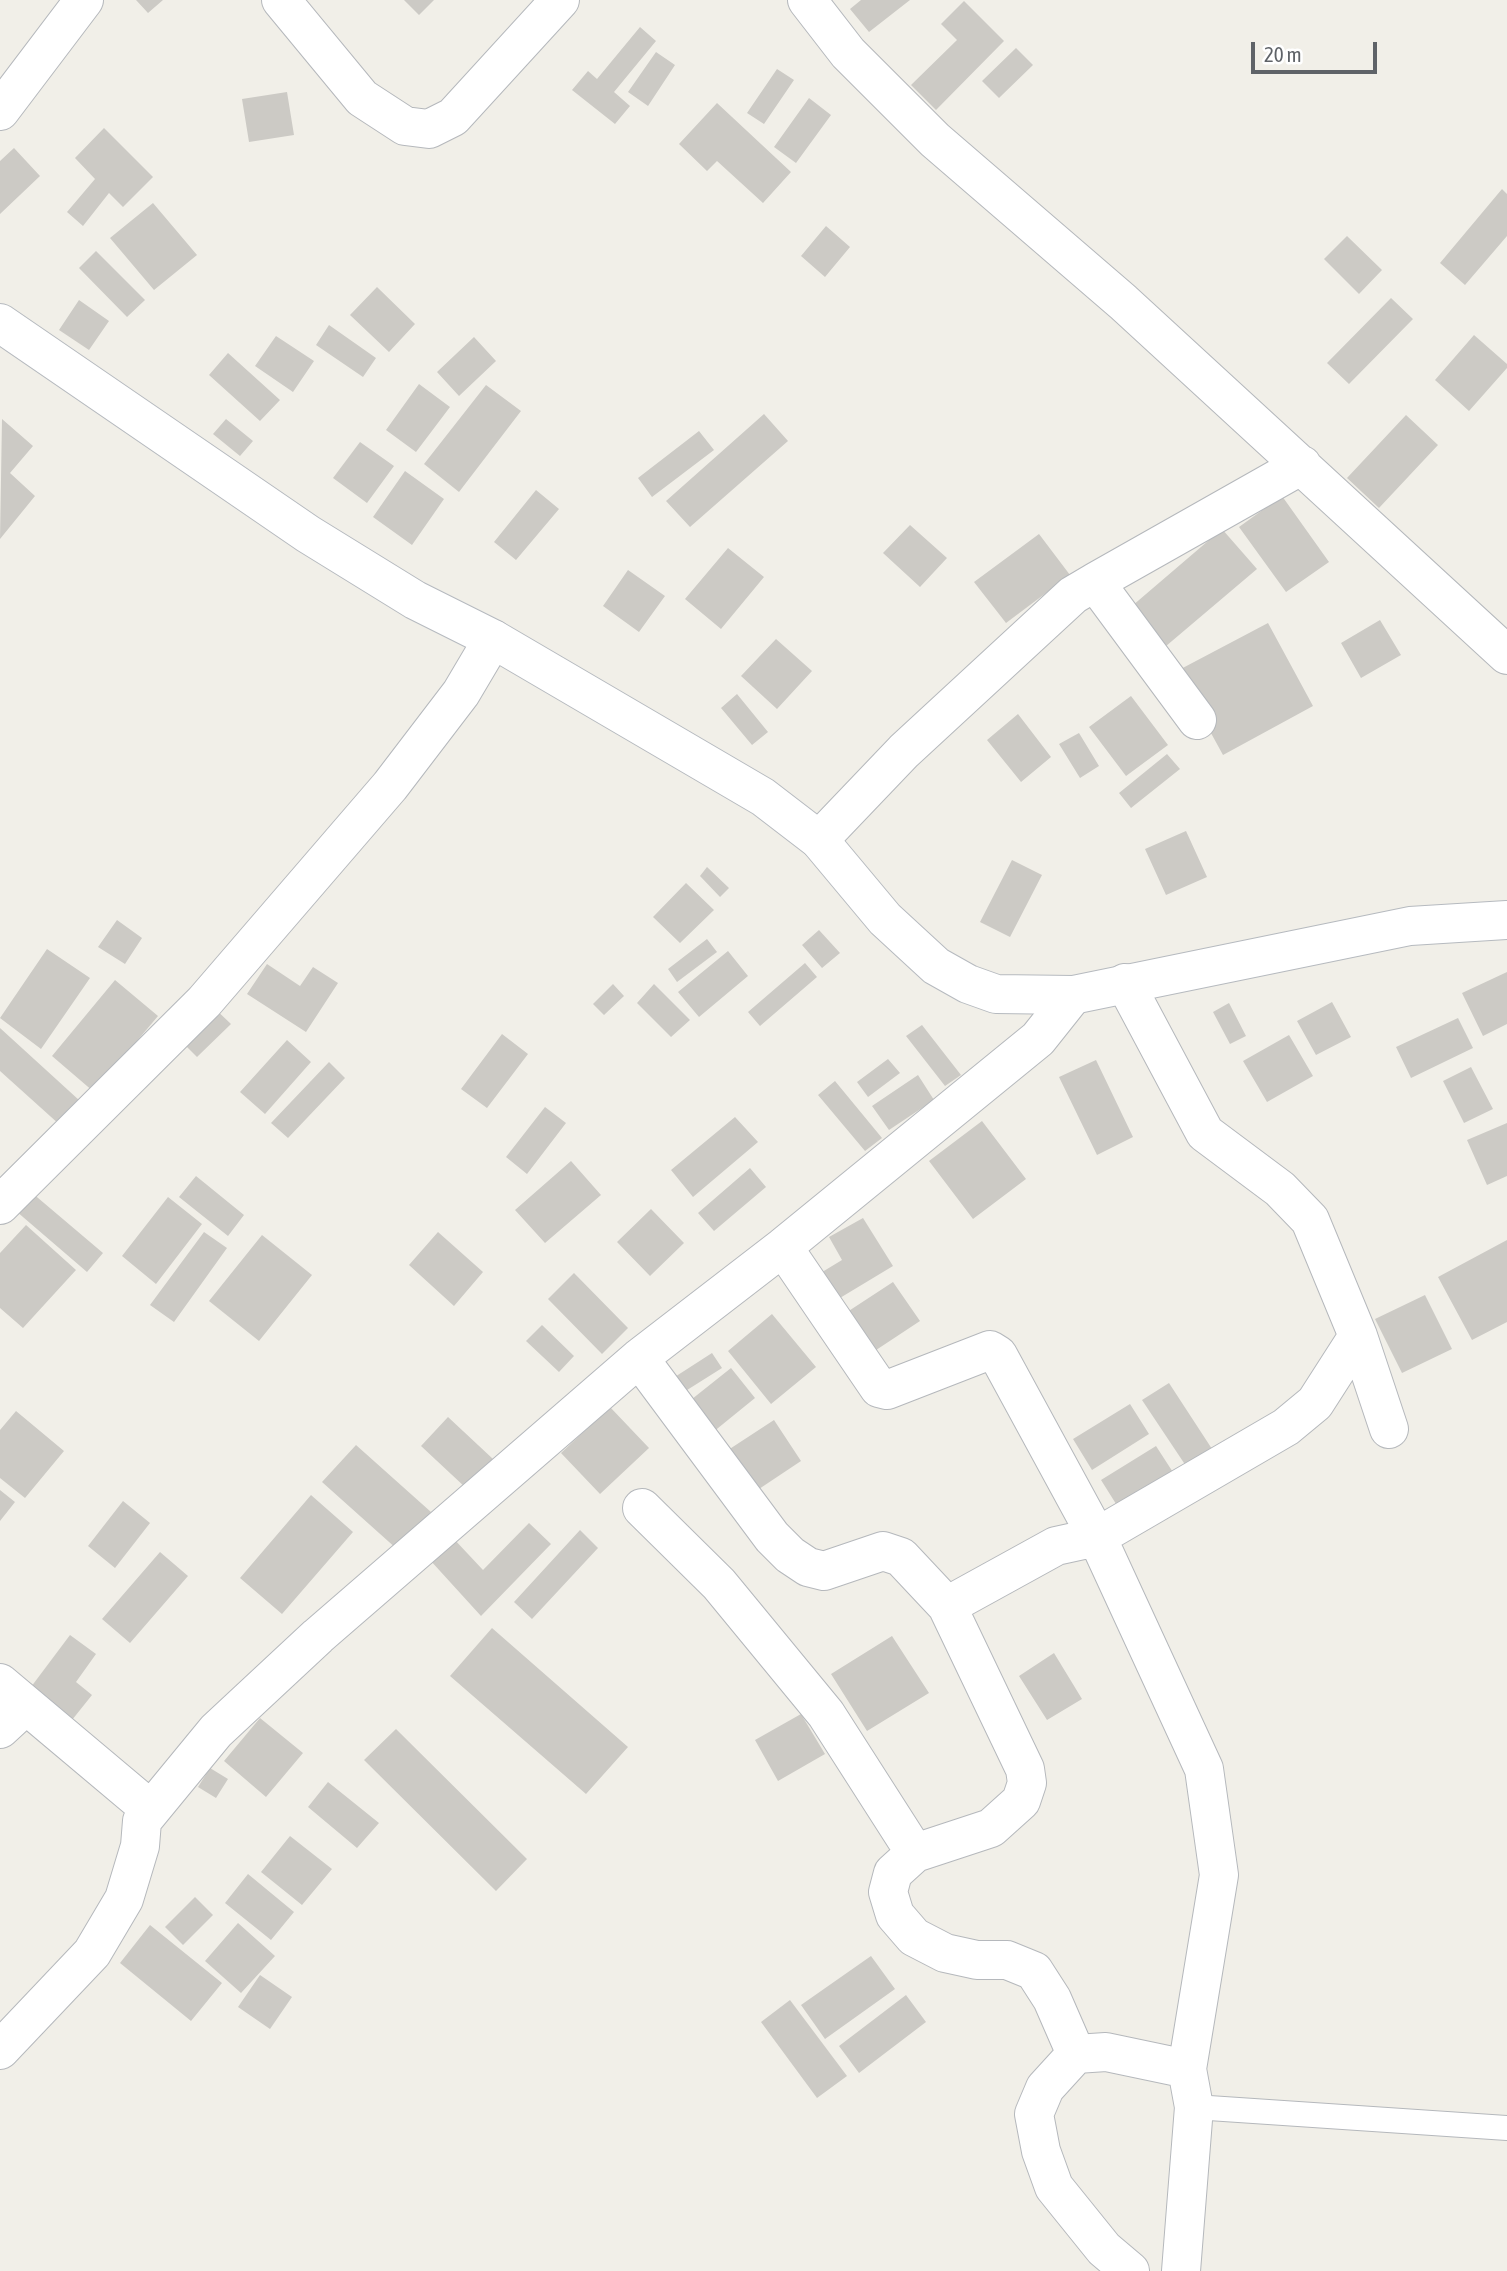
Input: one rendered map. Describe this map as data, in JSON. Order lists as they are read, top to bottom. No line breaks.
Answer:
{"scale_bar":"20 m"}
